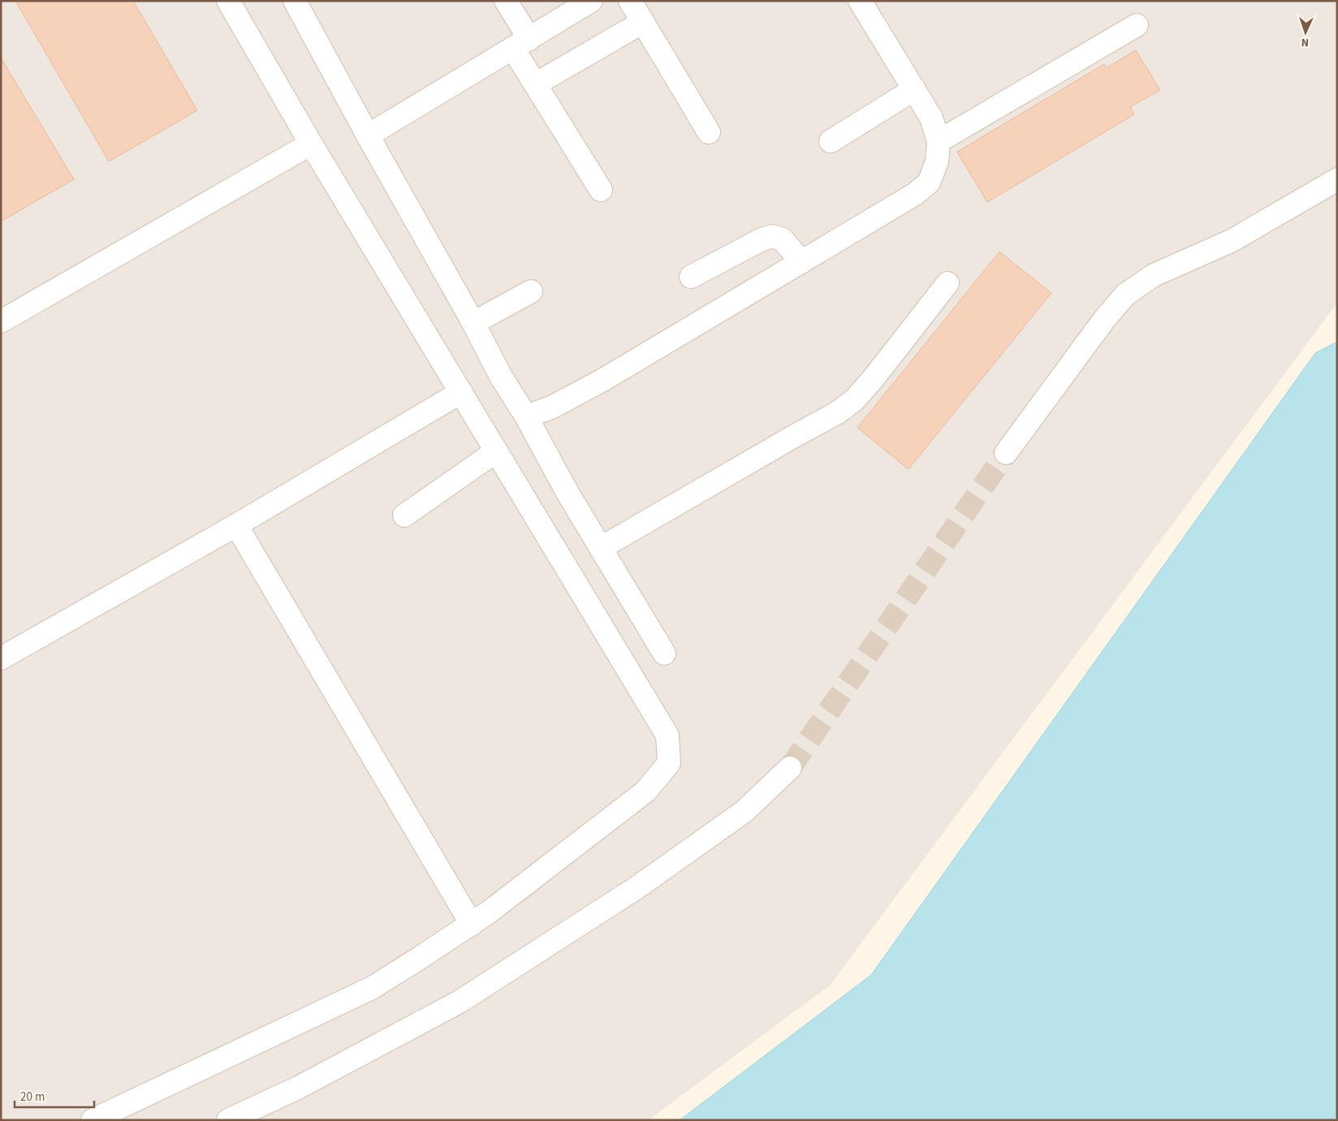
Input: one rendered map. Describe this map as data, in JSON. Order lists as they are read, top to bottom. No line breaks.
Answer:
{"scale_bar":"20 m","north":"bottom"}
